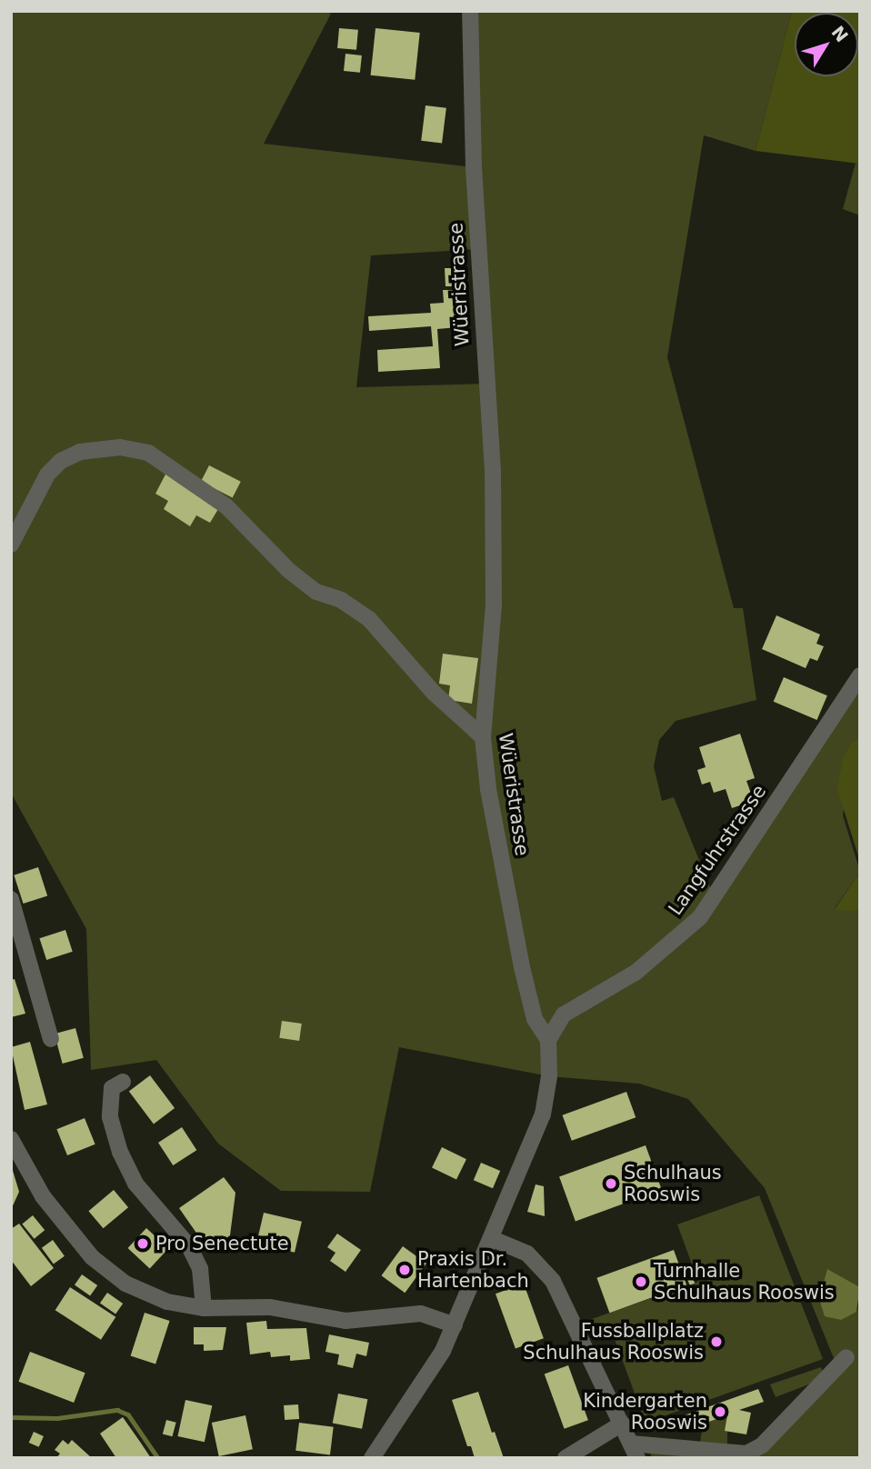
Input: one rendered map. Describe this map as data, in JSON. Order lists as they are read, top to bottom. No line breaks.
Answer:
{"streets":{"street":["Wüeristrasse","Langfuhrstrasse"]},"crossings":[["Wüeristrasse","Langfuhrstrasse"]],"places":["Schulhaus Rooswis","Pro Senectute","Praxis Dr. Hartenbach","Turnhalle Schulhaus Rooswis","Fussballplatz Schulhaus Rooswis","Kindergarten Rooswis"],"north":"top right"}
